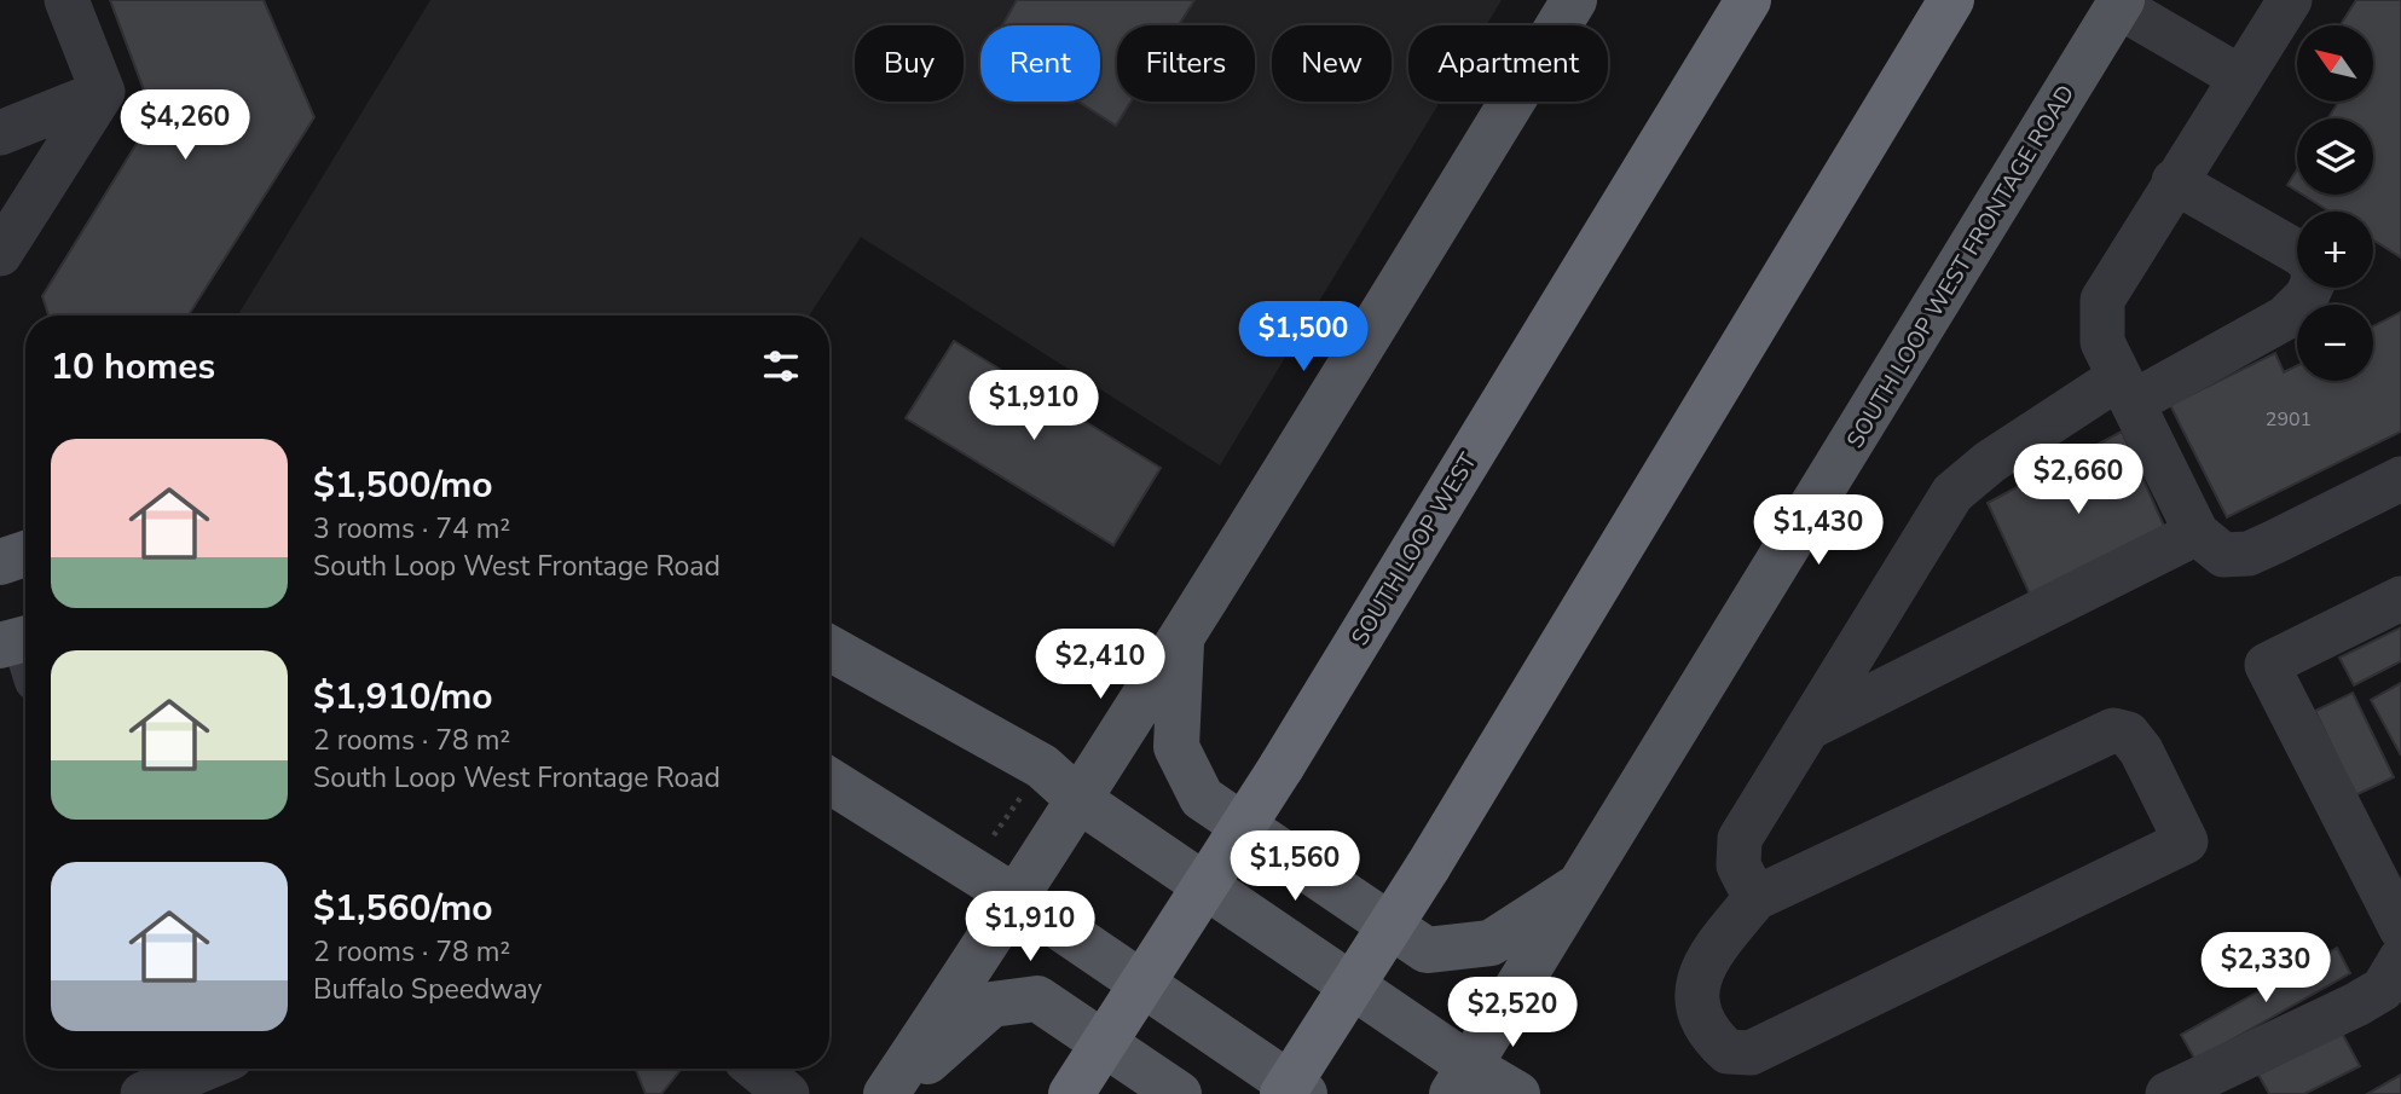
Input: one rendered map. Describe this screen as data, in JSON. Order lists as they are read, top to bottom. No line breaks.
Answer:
{"streets":{"highway":["SOUTH LOOP WEST"],"main road":["SOUTH LOOP WEST FRONTAGE ROAD"]},"house_numbers":["2901"],"north":"top left","page":{"map_buttons":["+","−"],"chip":["Buy","Rent","Filters","New","Apartment"],"price":["$4,260","$1,500","$1,910","$2,660","$1,430","$2,410","$1,560","$1,910","$2,330","$2,520"],"heading":"10 homes","list":[{"name":"$1,500/mo","note":"3 rooms · 74 m² · South Loop West Frontage Road"},{"name":"$1,910/mo","note":"2 rooms · 78 m² · South Loop West Frontage Road"},{"name":"$1,560/mo","note":"2 rooms · 78 m² · Buffalo Speedway"}]}}
